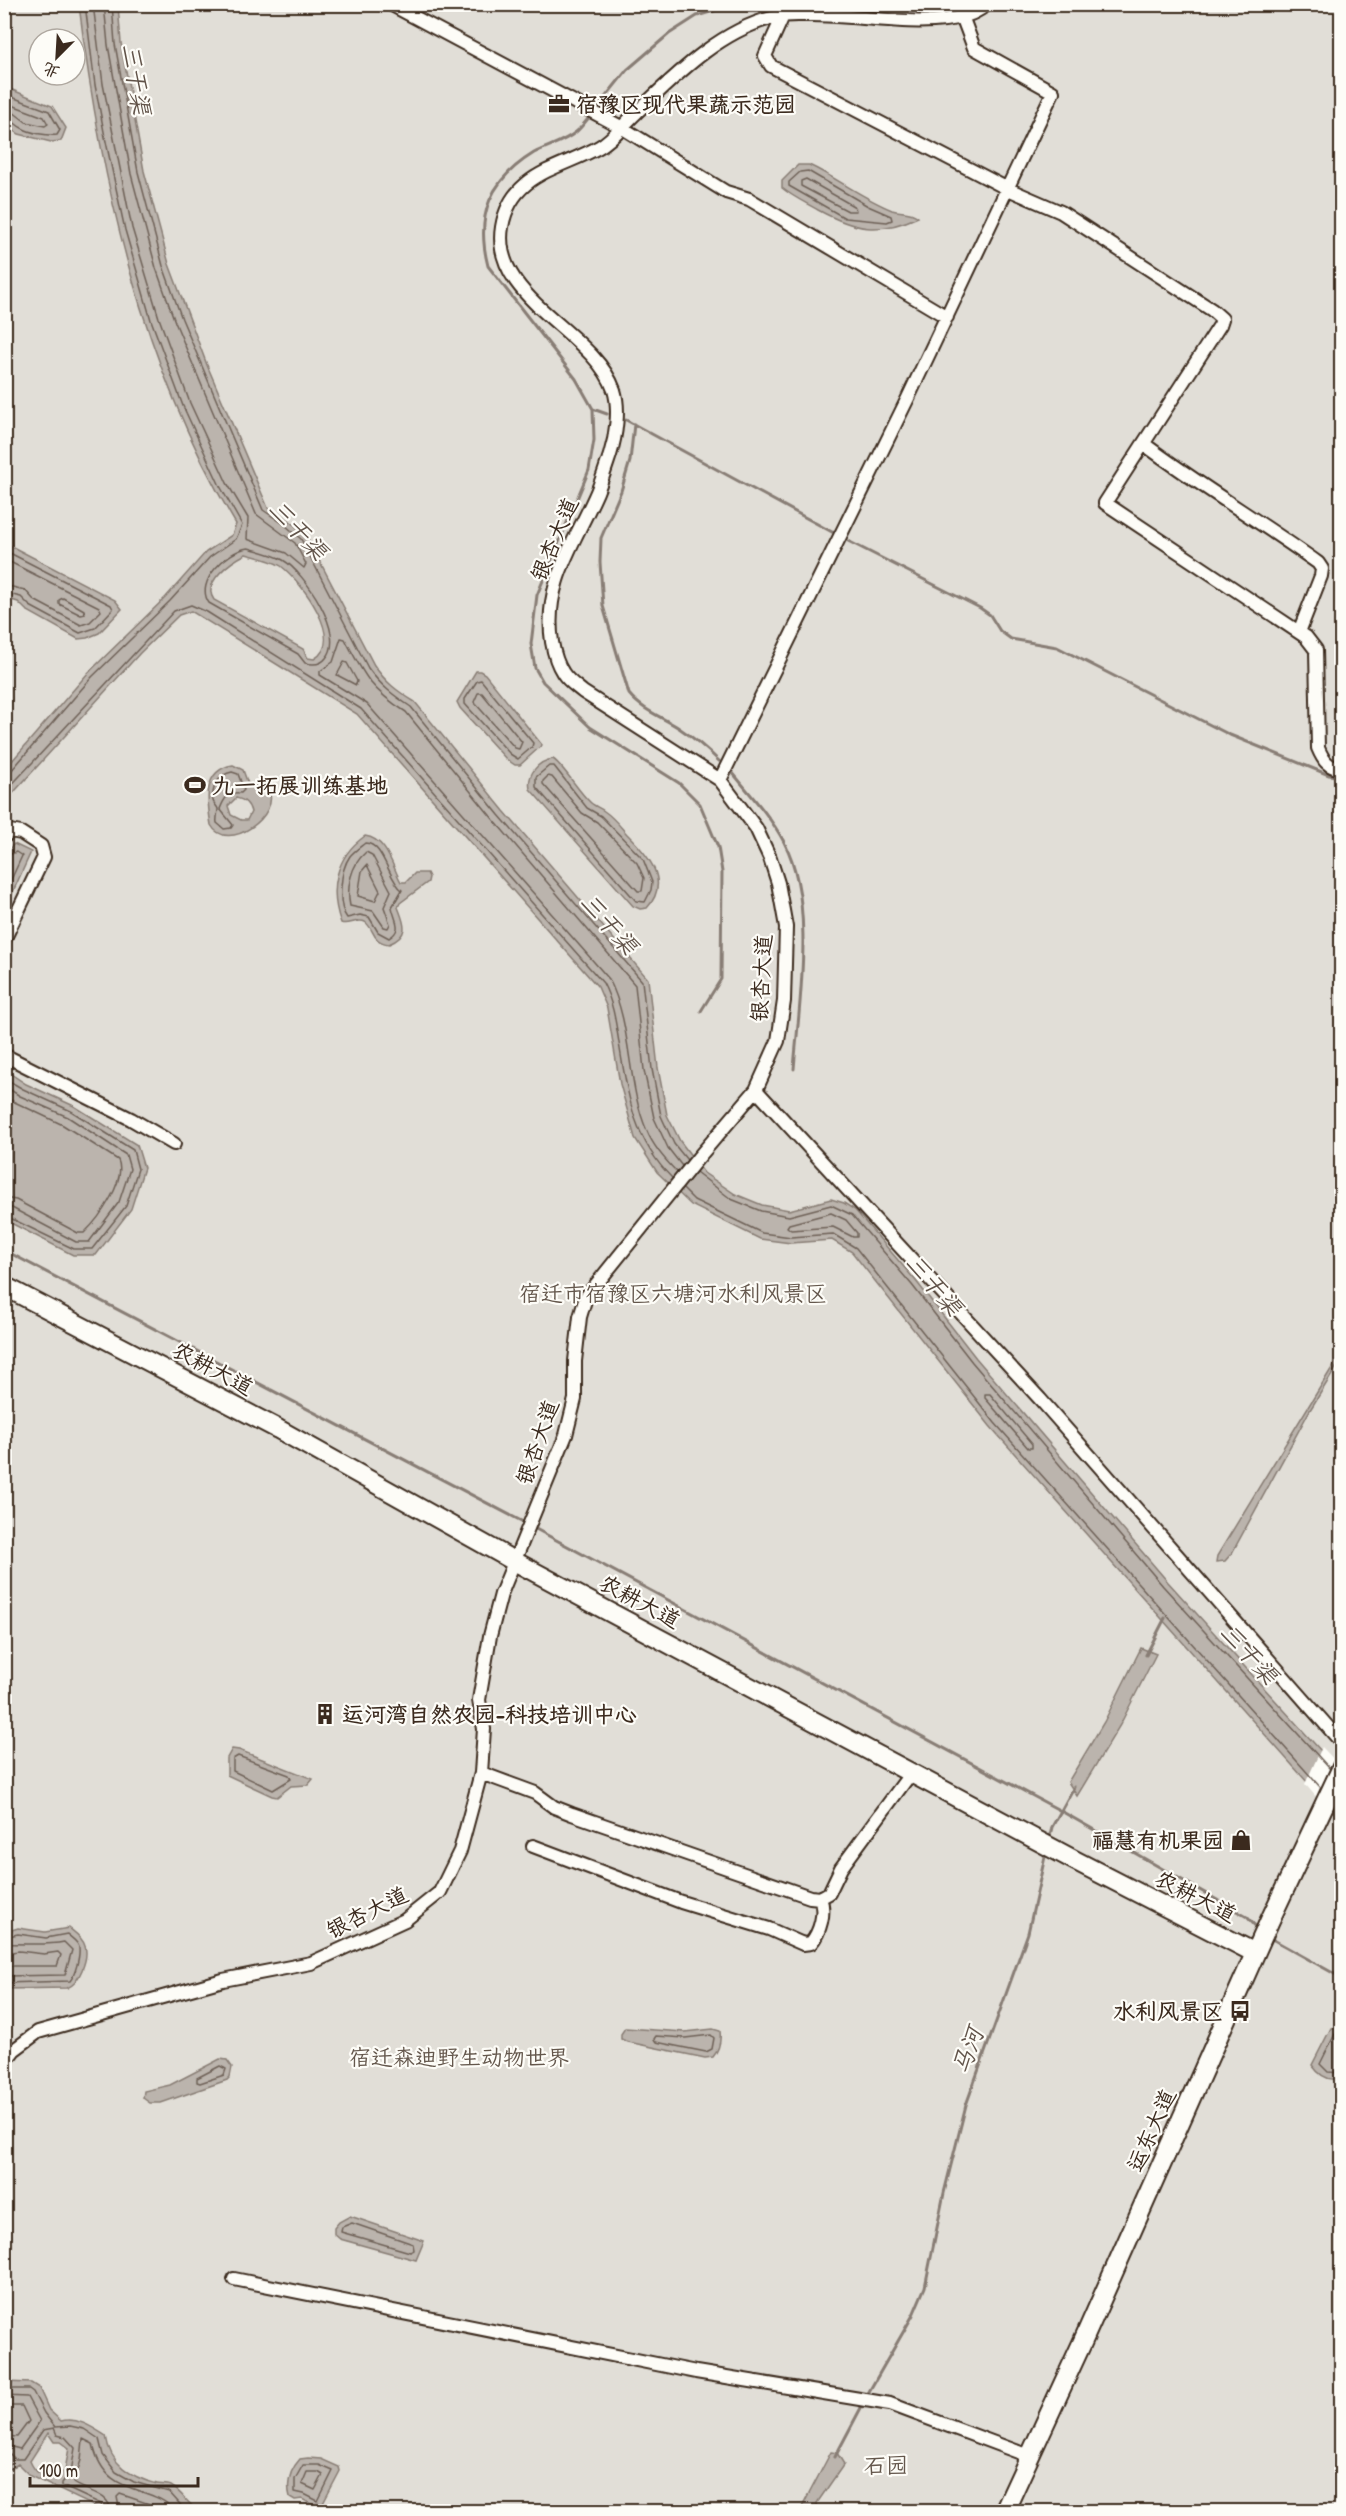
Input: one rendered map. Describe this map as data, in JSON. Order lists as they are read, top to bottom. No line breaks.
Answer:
{"streets":{"street":["银杏大道","农耕大道","运东大道"]},"crossings":[["银杏大道","农耕大道"],["农耕大道","运东大道"]],"water":["三干渠","马河"],"parks":["宿迁市宿豫区六塘河水利风景区","宿迁森迪野生动物世界","石园"],"places":{"office":["宿豫区现代果蔬示范园"],"sports":["九一拓展训练基地"],"building":["运河湾自然农园-科技培训中心"],"shop":["福慧有机果园"],"bus stop":["水利风景区"]},"scale_bar":"100 m","north":"bottom left"}
